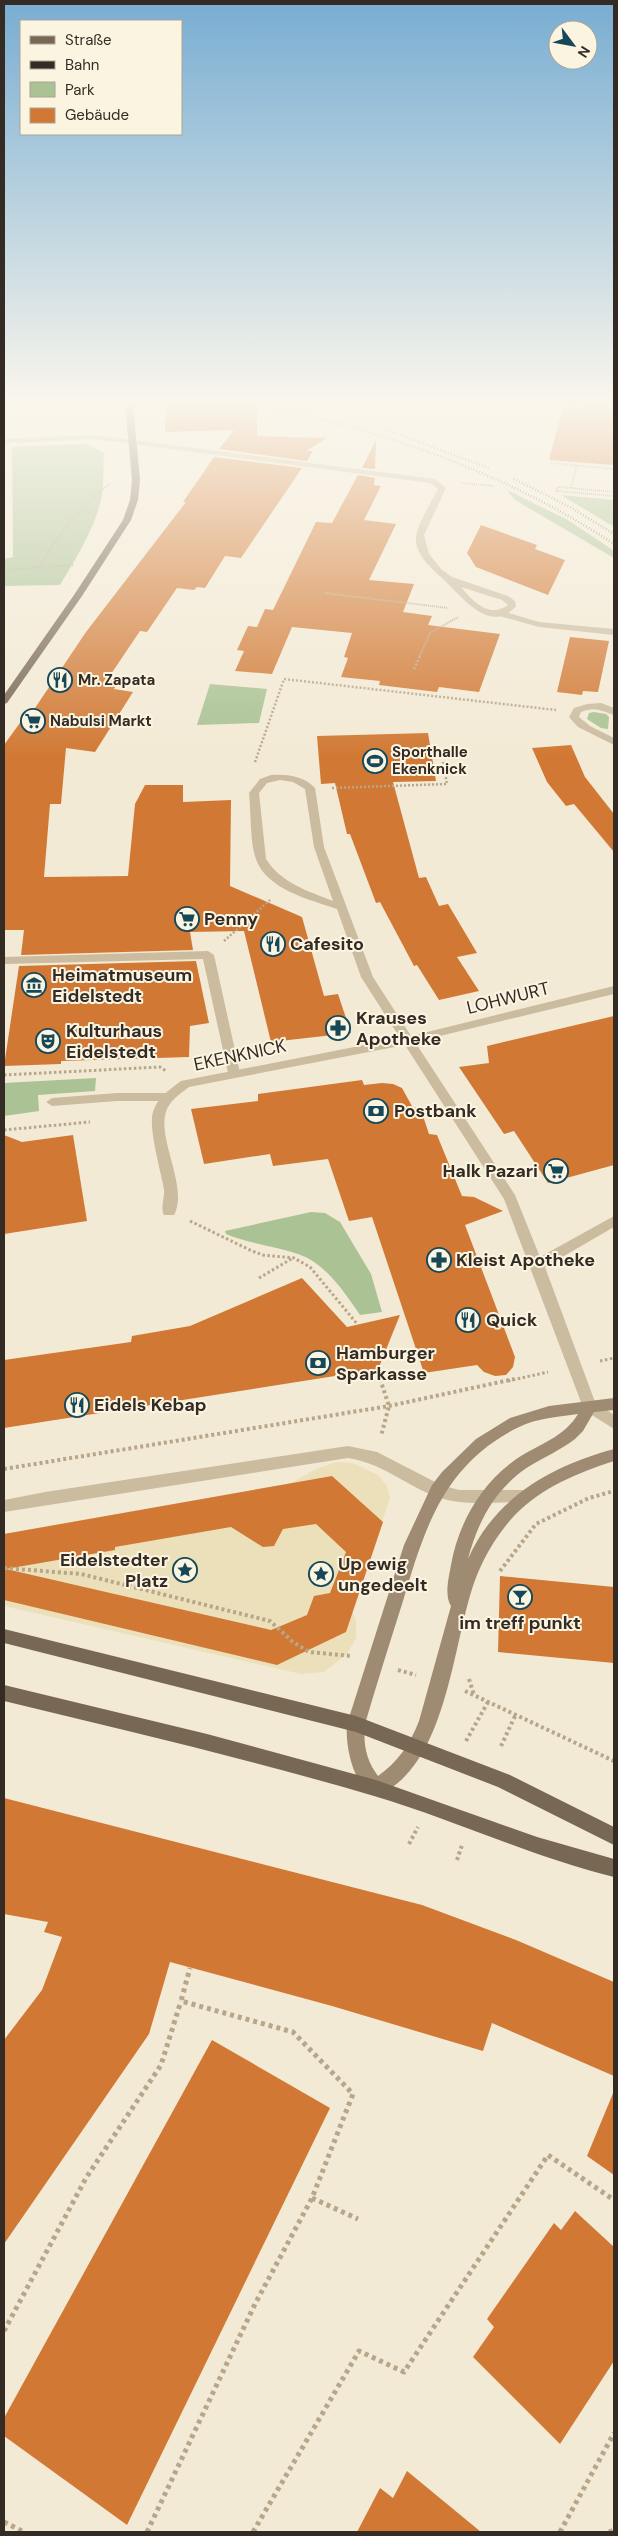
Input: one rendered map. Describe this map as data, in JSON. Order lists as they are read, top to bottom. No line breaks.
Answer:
{"streets":{"street":["LOHWURT","EKENKNICK"]},"crossings":[["LOHWURT","EKENKNICK"]],"places":{"restaurant":["Mr. Zapata","Cafesito","Quick","Eidels Kebap"],"supermarket":["Nabulsi Markt","Penny","Halk Pazari"],"sports":["Sporthalle Ekenknick"],"museum":["Heimatmuseum Eidelstedt"],"pharmacy":["Krauses Apotheke","Kleist Apotheke"],"theatre":["Kulturhaus Eidelstedt"],"bank":["Postbank","Hamburger Sparkasse"],"place":["Eidelstedter Platz","Up ewig ungedeelt"],"bar":["im treff punkt"]},"legend":["Straße","Bahn","Park","Gebäude"],"north":"bottom right"}
